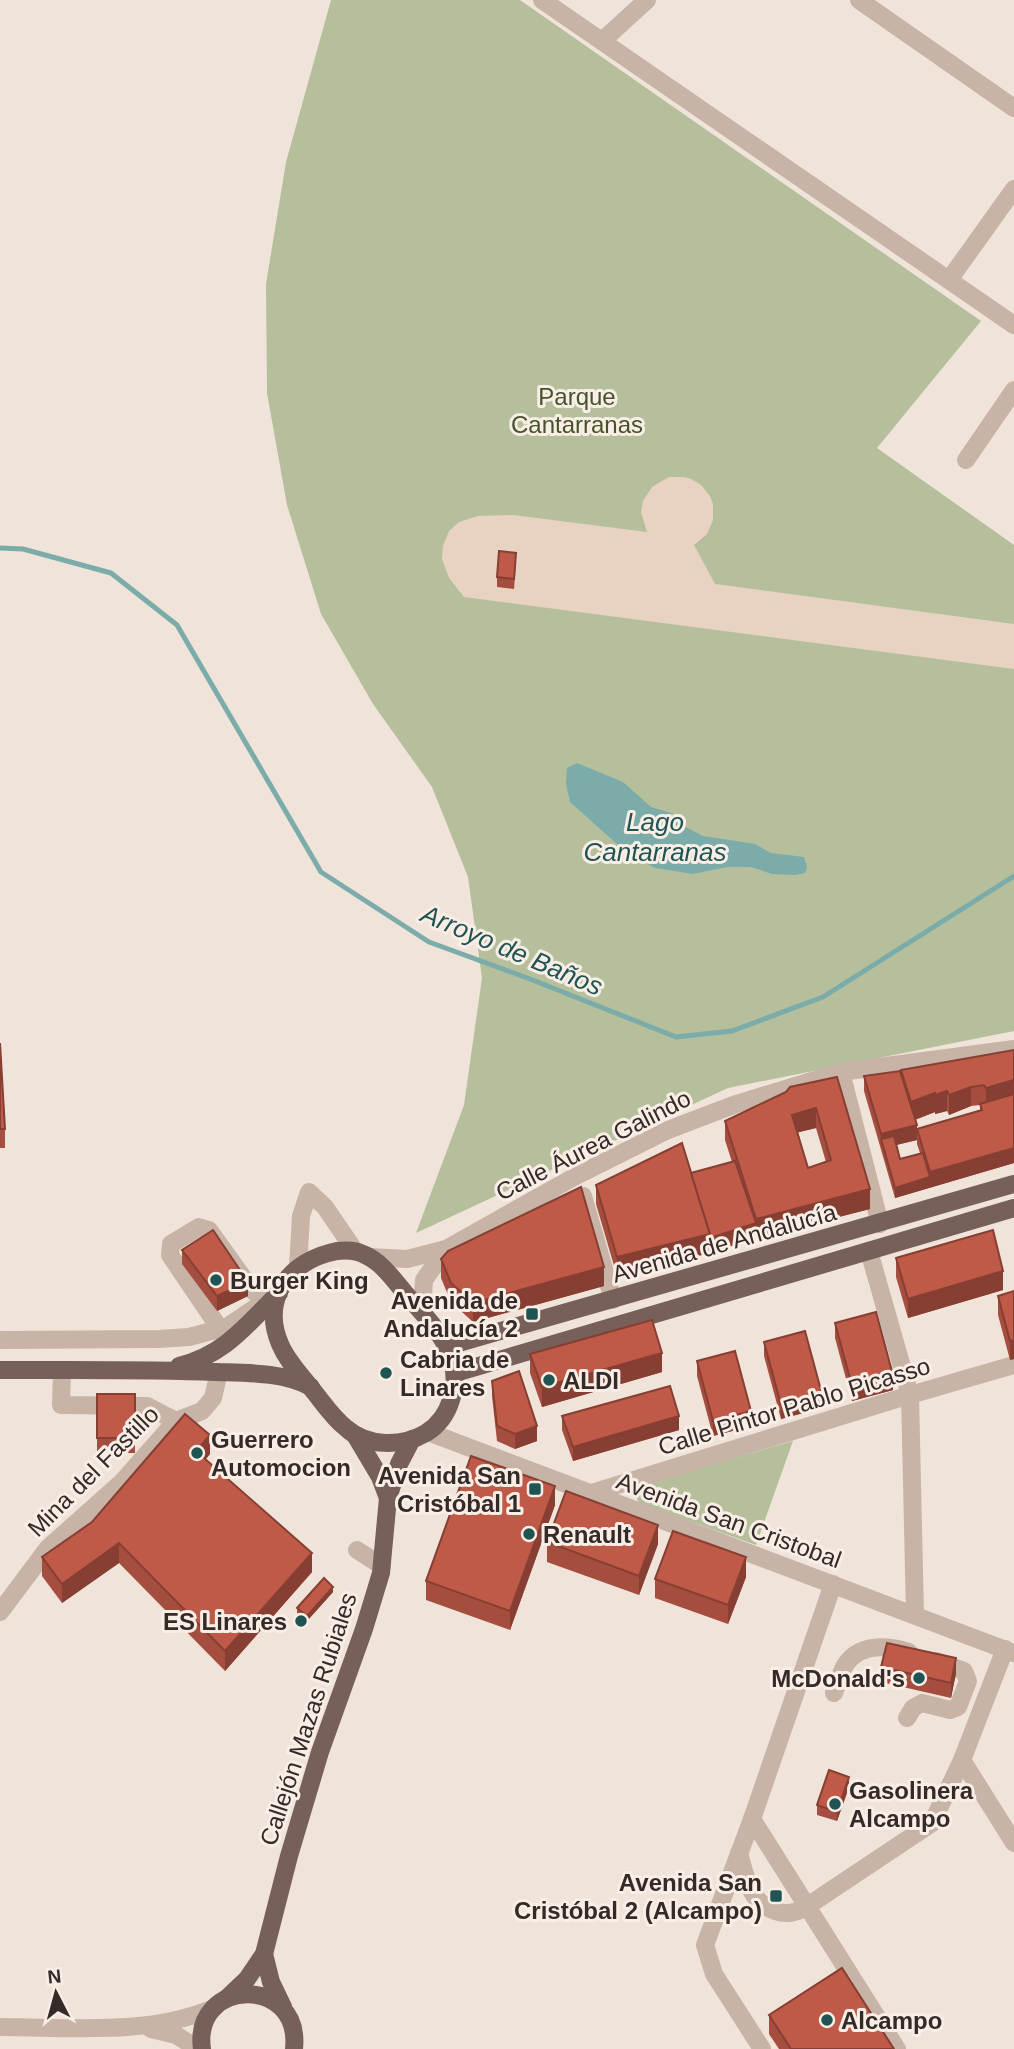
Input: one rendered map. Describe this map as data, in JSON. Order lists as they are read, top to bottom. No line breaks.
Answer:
{"streets":{"main road":["Avenida de Andalucía","Callejón Mazas Rubiales"],"street":["Calle Áurea Galindo","Calle Pintor Pablo Picasso","Mina del Fastillo","Avenida San Cristobal"]},"crossings":[["Avenida de Andalucía","Avenida San Cristobal"],["Avenida de Andalucía","Callejón Mazas Rubiales"],["Calle Pintor Pablo Picasso","Avenida San Cristobal"],["Avenida San Cristobal","Callejón Mazas Rubiales"]],"water":["Lago Cantarranas","Arroyo de Baños"],"parks":["Parque Cantarranas"],"places":{"other":["Burger King","Cabria de Linares","ALDI","Guerrero Automocion","Renault","ES Linares","McDonald's","Gasolinera Alcampo","Alcampo"],"transit":["Avenida de Andalucía 2","Avenida San Cristóbal 1","Avenida San Cristóbal 2 (Alcampo)"]},"north":"top"}
